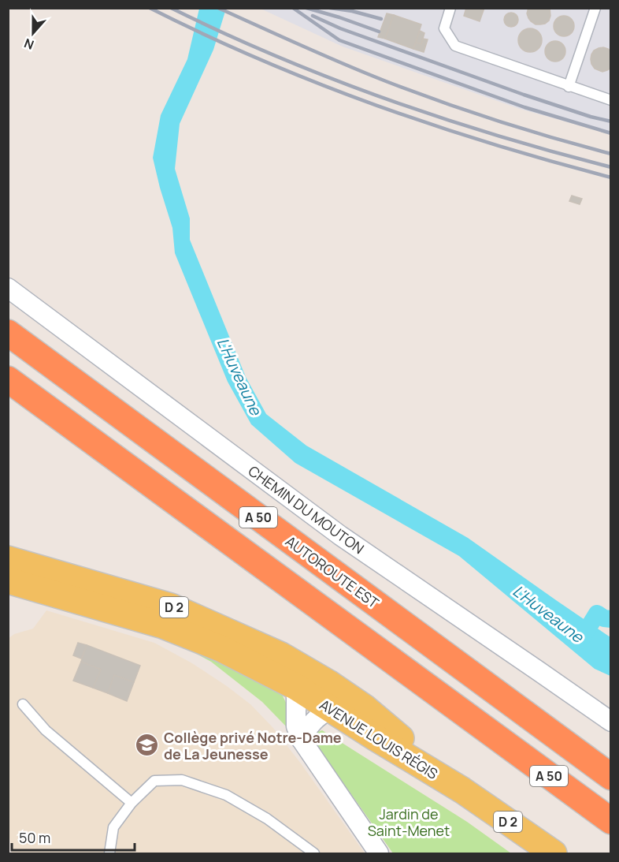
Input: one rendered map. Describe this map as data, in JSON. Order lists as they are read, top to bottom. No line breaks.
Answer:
{"streets":{"highway":["A 50","AUTOROUTE EST"],"main road":["D 2","AVENUE LOUIS RÉGIS"],"street":["CHEMIN DU MOUTON"]},"crossings":[["D 2","AVENUE LOUIS RÉGIS"]],"water":["L'Huveaune"],"parks":["Jardin de Saint-Menet"],"places":{"school or university":["Collège privé Notre-Dame de La Jeunesse"]},"scale_bar":"50 m","north":"bottom"}
